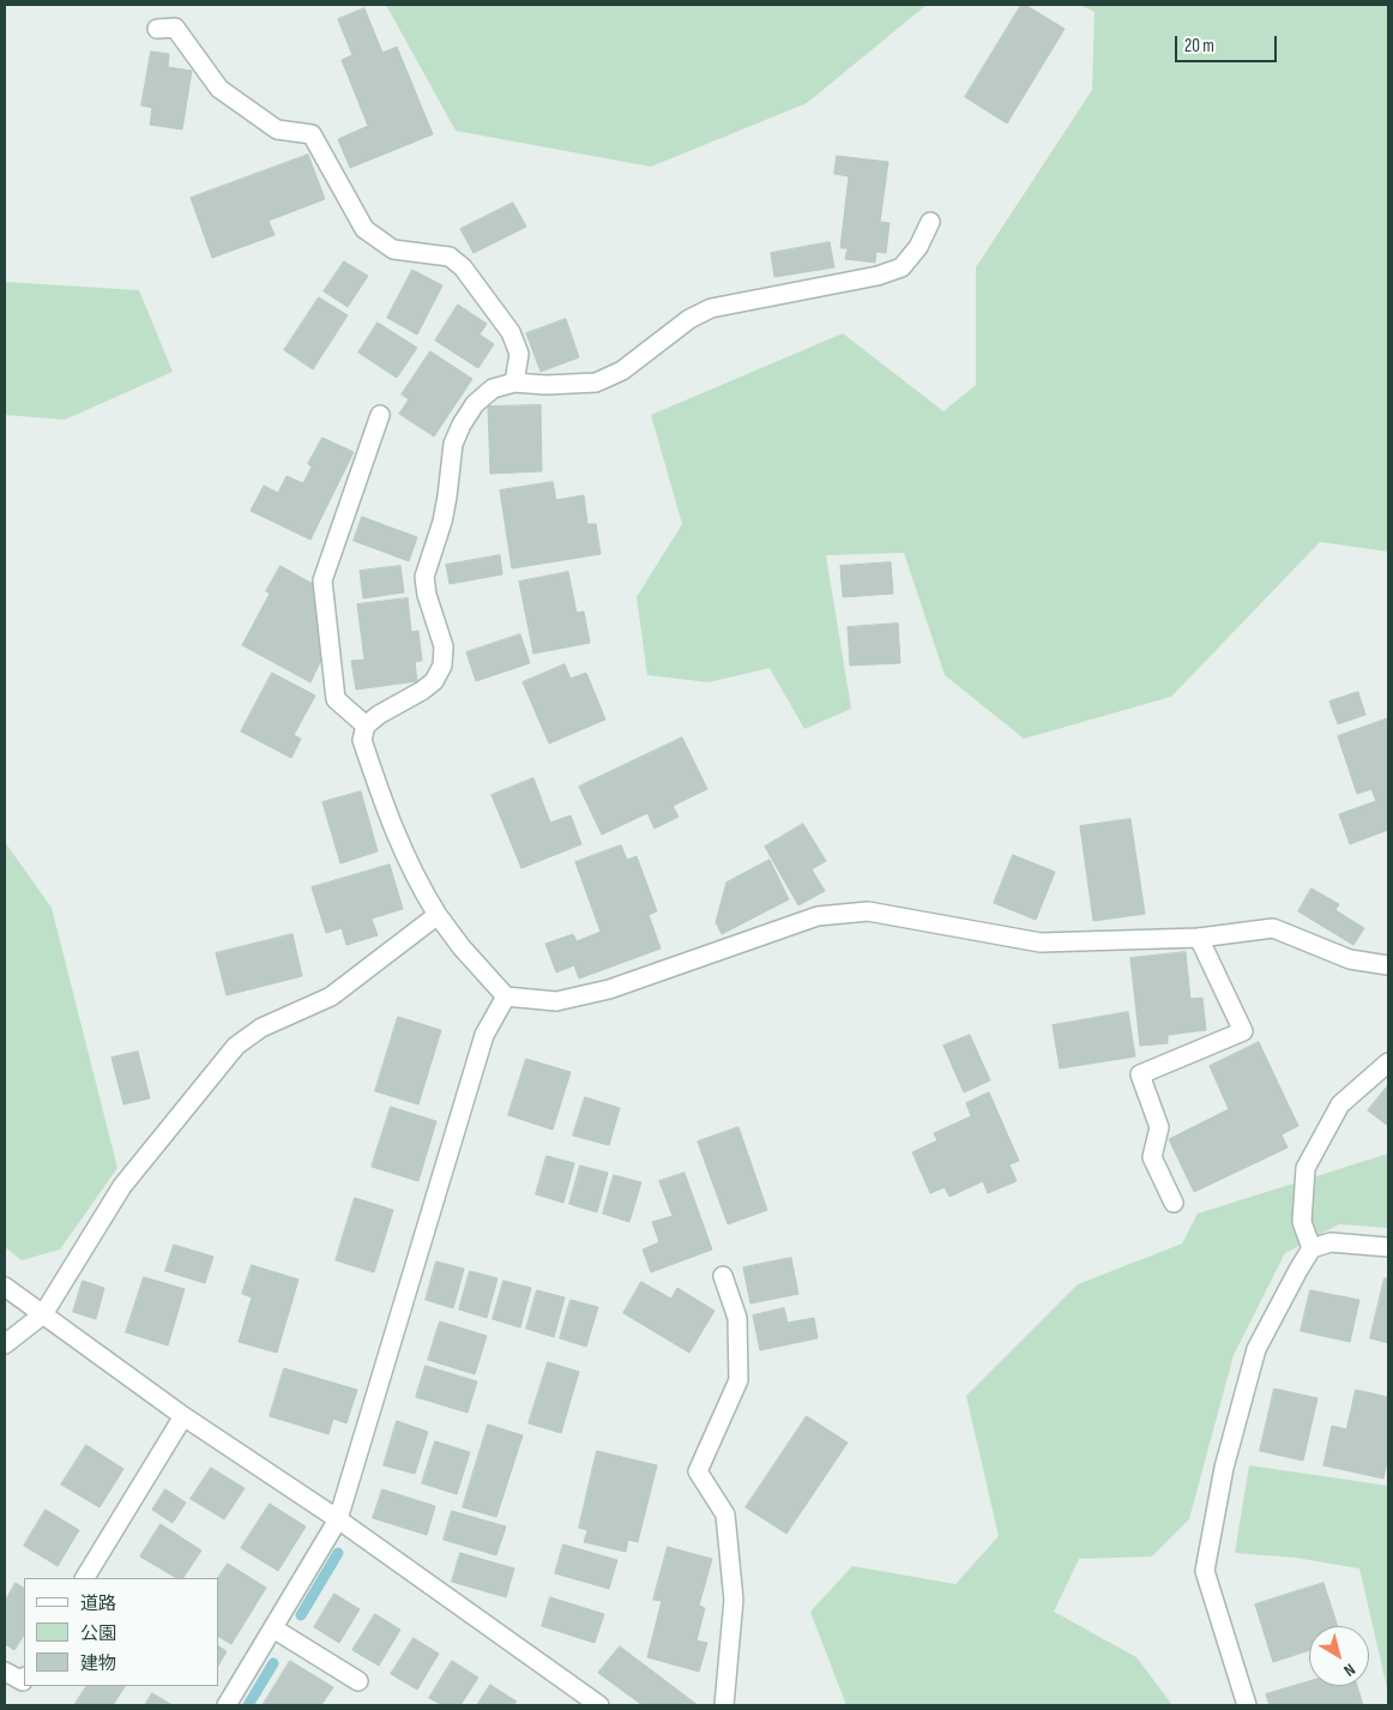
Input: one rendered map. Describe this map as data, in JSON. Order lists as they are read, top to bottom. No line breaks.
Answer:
{"legend":["道路","公園","建物"],"scale_bar":"20 m","north":"bottom right"}
